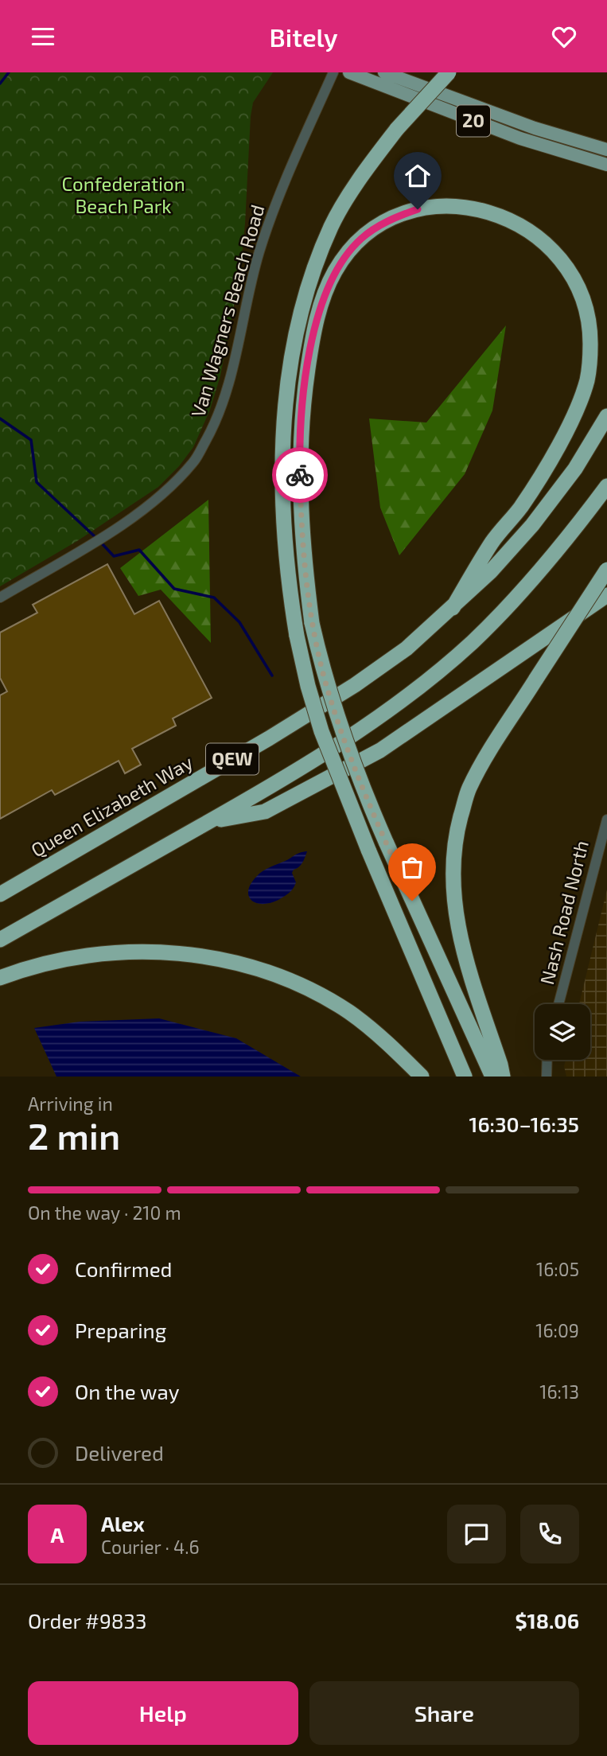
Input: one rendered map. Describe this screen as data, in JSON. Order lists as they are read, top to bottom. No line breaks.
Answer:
{"streets":{"highway":["QEW","Queen Elizabeth Way"],"main road":["20"],"street":["Van Wagners Beach Road","Nash Road North"]},"parks":["Confederation Beach Park"],"page":{"header":"Bitely","heading":["2 min","Arriving in","16:30–16:35"],"panel":["Alex","Courier · 4.6","Order #9833","$18.06"],"bar":"On the way · 210 m","list":[["Confirmed","16:05"],["Preparing","16:09"],["On the way","16:13"],"Delivered"],"round":"A","buttons":["Help","Share"]}}
